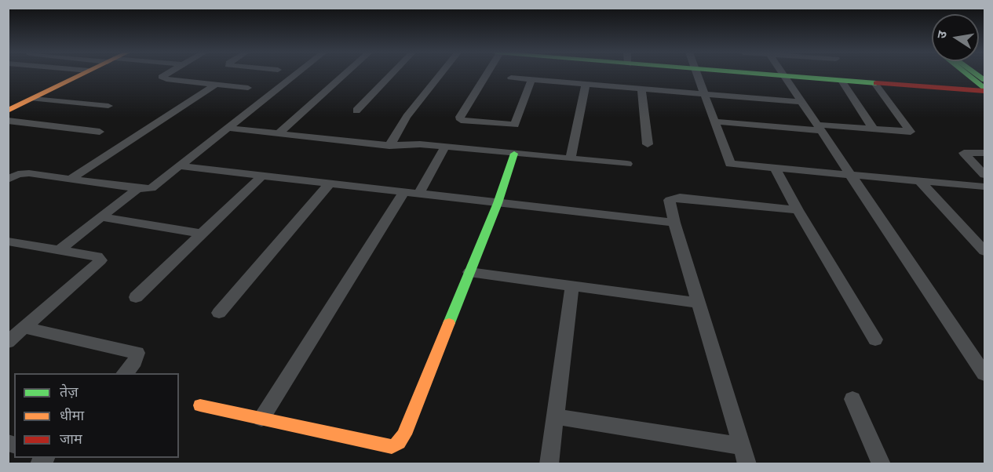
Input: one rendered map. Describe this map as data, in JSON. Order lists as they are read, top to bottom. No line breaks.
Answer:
{"legend":["तेज़","धीमा","जाम"],"north":"left"}
